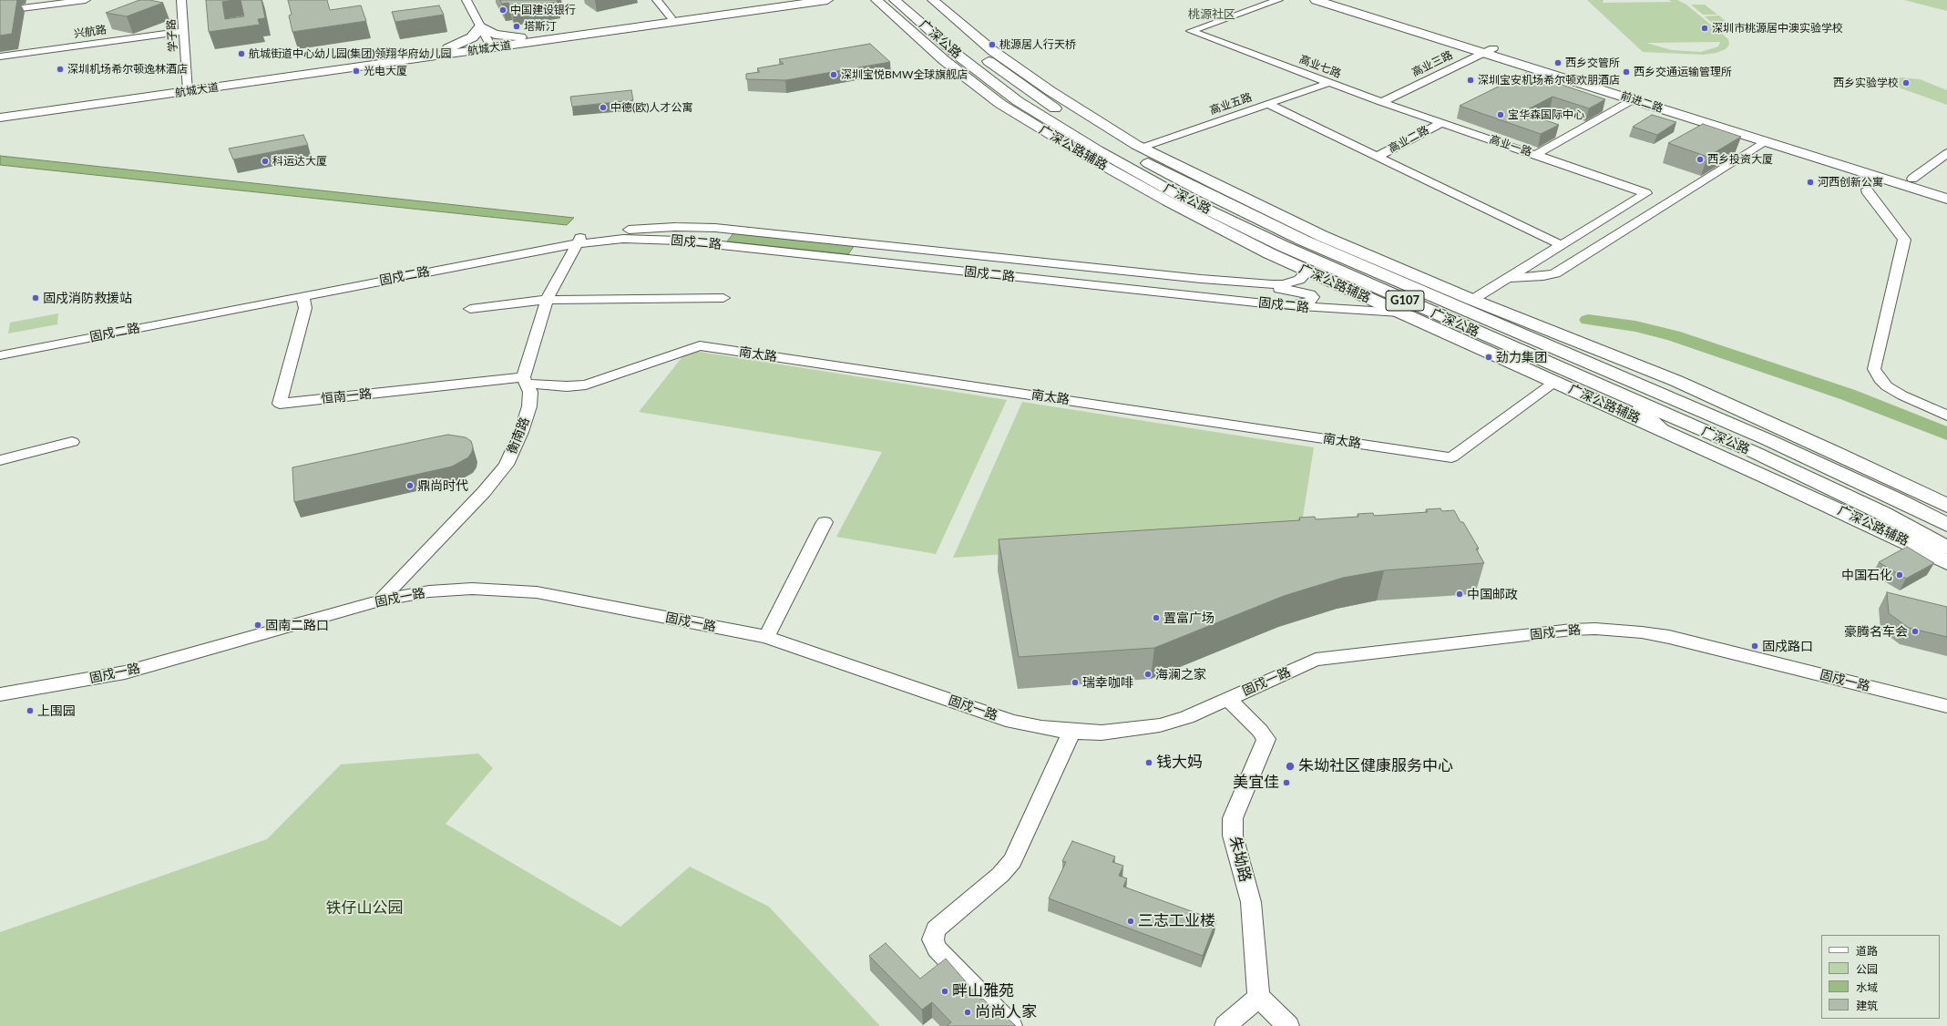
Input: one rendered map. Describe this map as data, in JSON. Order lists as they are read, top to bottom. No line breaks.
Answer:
{"streets":{"main road":["广深公路","航城大道","前进二路","广深公路辅路","G107"],"street":["兴航路","学子路","高业三路","高业七路","高业五路","高业二路","高业一路","固戍二路","南太路","恒南一路","衡南路","固戍一路","朱坳路"]},"crossings":[["兴航路","学子路"],["学子路","航城大道"],["广深公路","广深公路辅路"],["高业三路","高业七路"],["高业三路","前进二路"],["高业七路","高业五路"],["高业七路","高业二路"],["高业七路","高业一路"],["前进二路","高业一路"],["高业二路","高业一路"],["广深公路辅路","固戍二路"],["广深公路辅路","南太路"],["固戍二路","恒南一路"],["南太路","恒南一路"],["南太路","衡南路"],["恒南一路","衡南路"],["衡南路","固戍一路"],["固戍一路","朱坳路"]],"districts":["桃源社区"],"parks":["铁仔山公园"],"places":["中国建设银行","塔斯汀","深圳市桃源居中澳实验学校","桃源居人行天桥","航城街道中心幼儿园(集团)领翔华府幼儿园","西乡交管所","深圳机场希尔顿逸林酒店","光电大厦","西乡交通运输管理所","深圳宝悦BMW全球旗舰店","深圳宝安机场希尔顿欢朋酒店","西乡实验学校","中德(欧)人才公寓","宝华森国际中心","西乡投资大厦","科运达大厦","河西创新公寓","固戍消防救援站","劲力集团","鼎尚时代","中国石化","中国邮政","置富广场","固南二路口","豪腾名车会","固戍路口","海澜之家","瑞幸咖啡","上围园","钱大妈","朱坳社区健康服务中心","美宜佳","三志工业楼","畔山雅苑","尚尚人家"],"legend":["道路","公园","水域","建筑"]}
